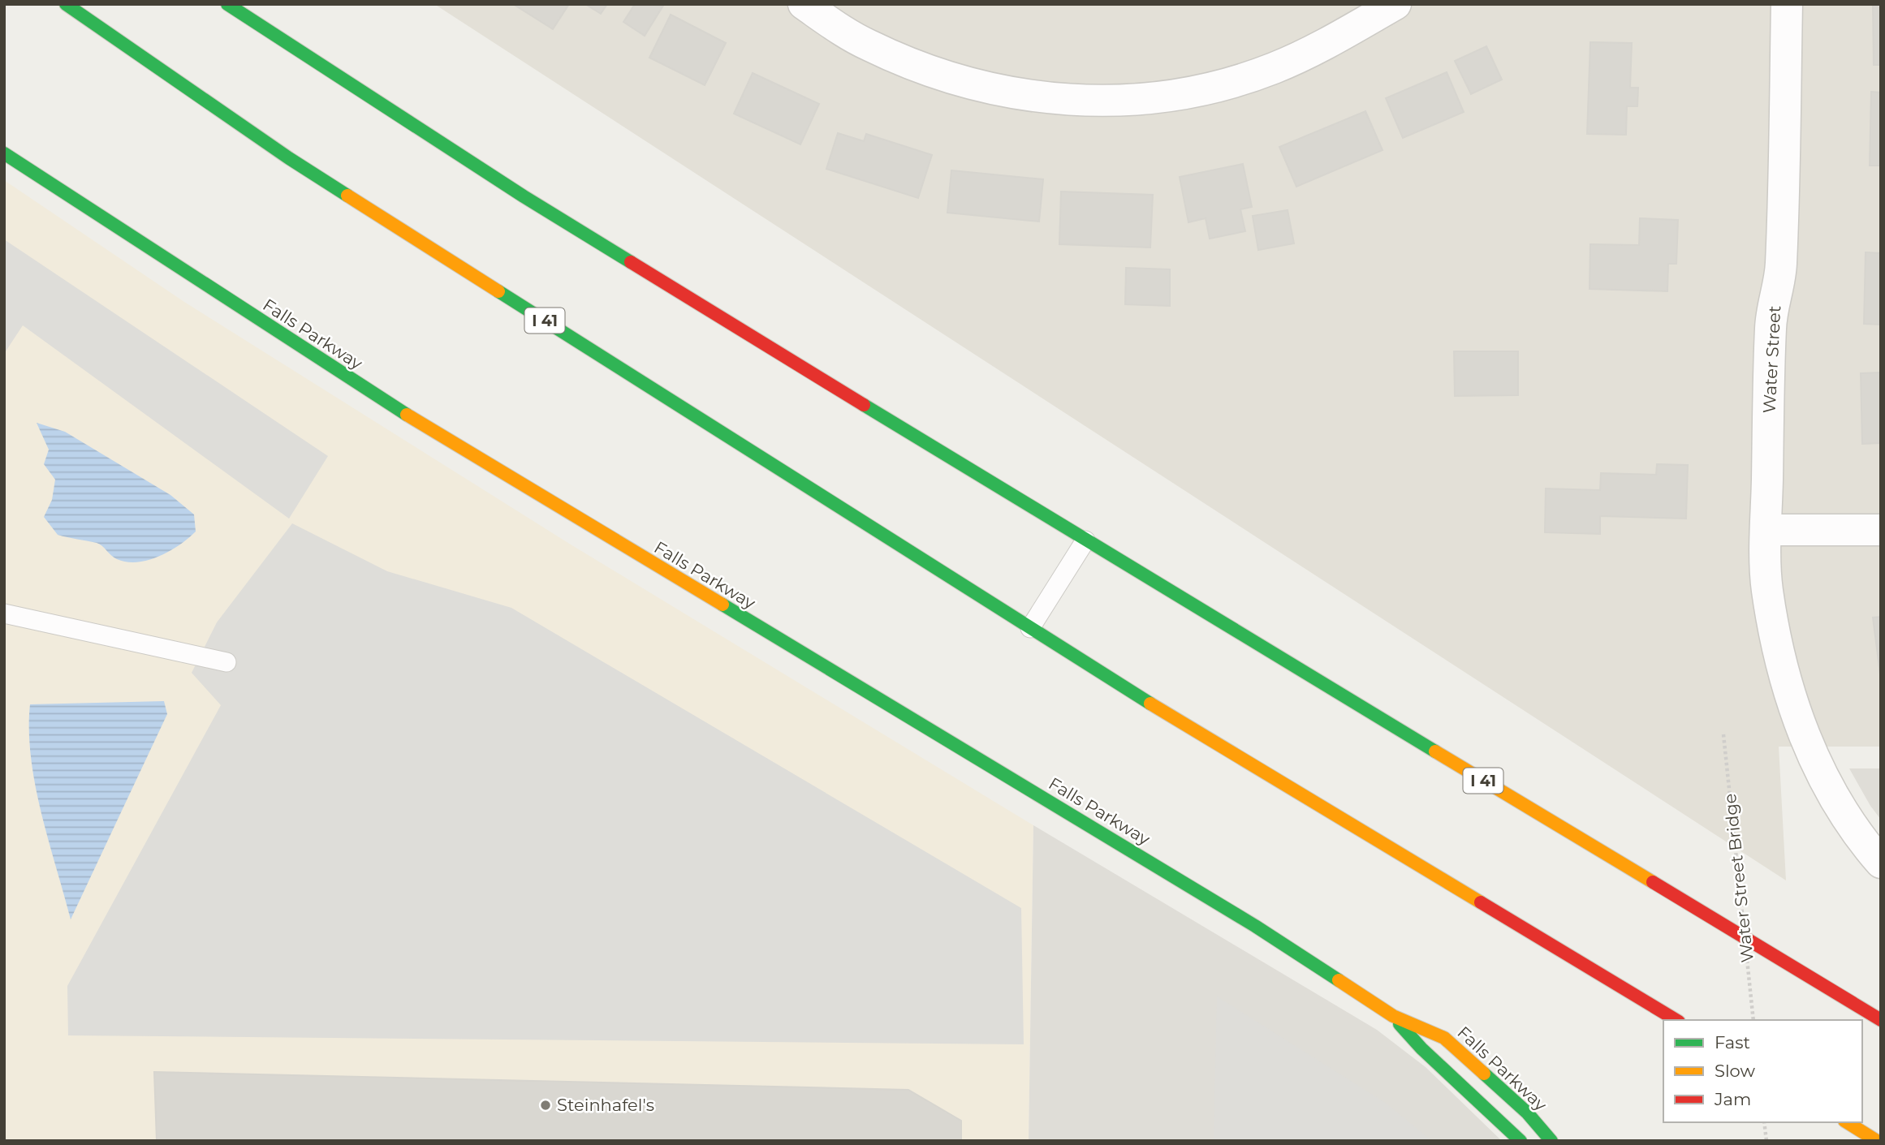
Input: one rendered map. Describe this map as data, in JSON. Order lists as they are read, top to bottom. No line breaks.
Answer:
{"streets":{"main road":["I 41","Falls Parkway"],"street":["Water Street"],"path":["Water Street Bridge"]},"places":["Steinhafel's"],"legend":["Fast","Slow","Jam"]}
